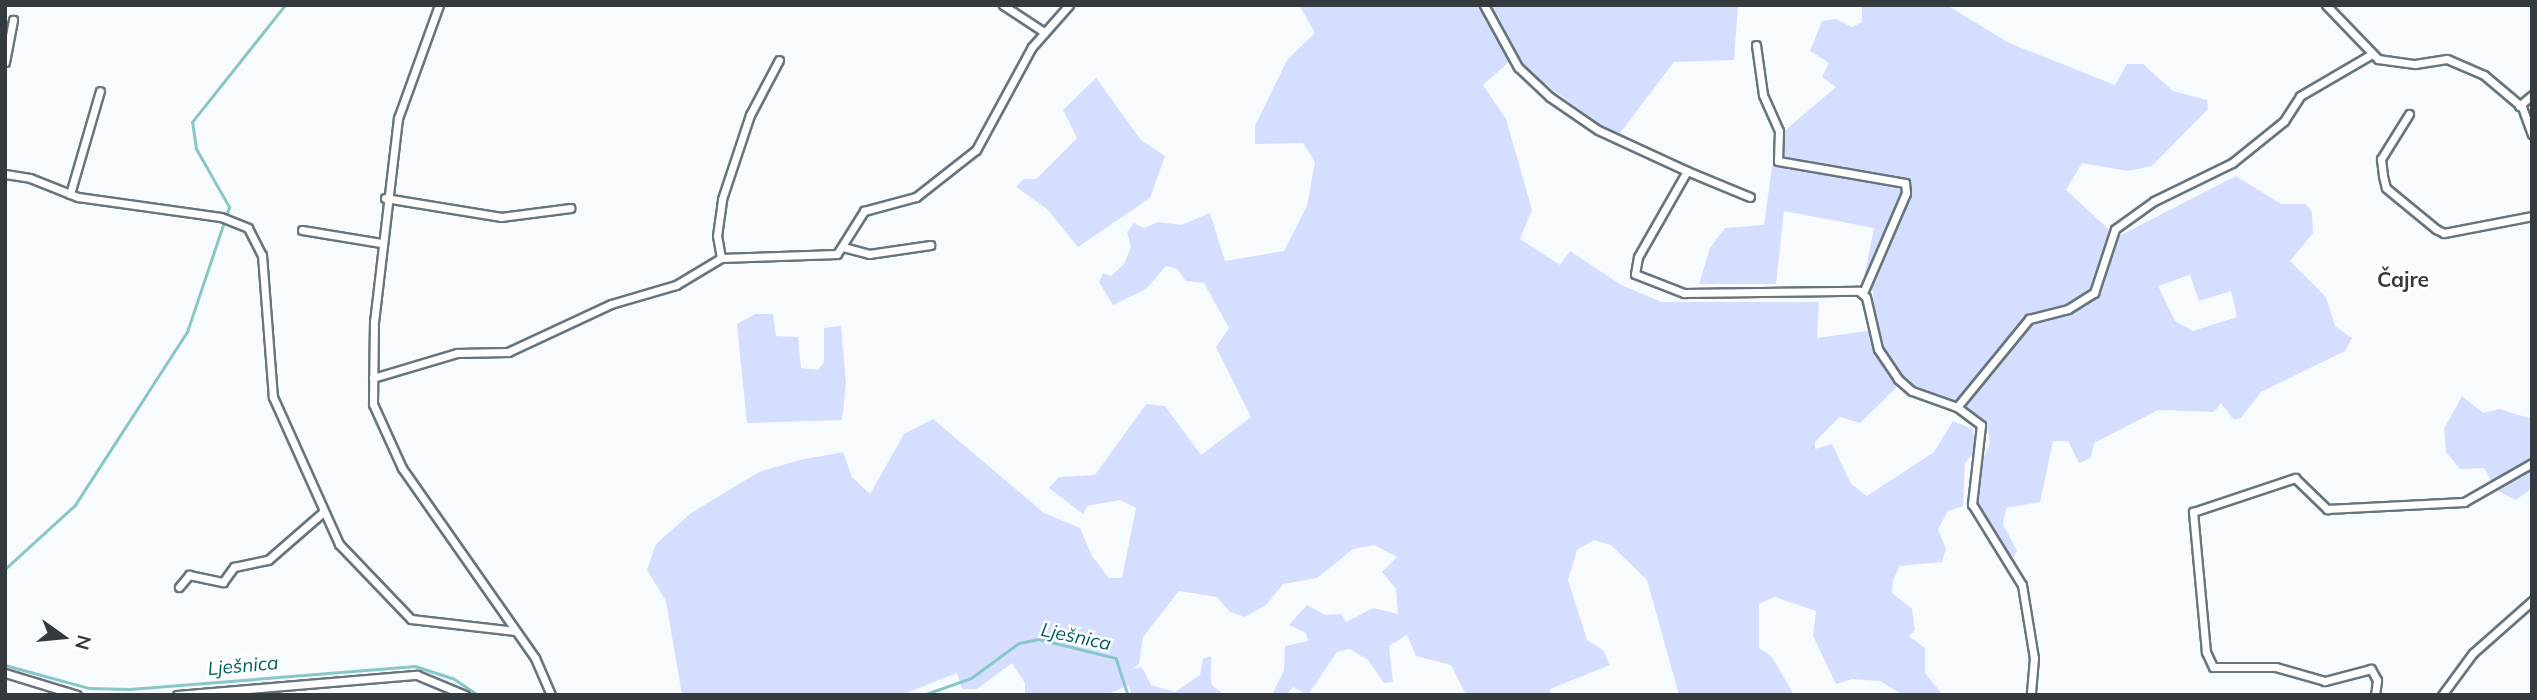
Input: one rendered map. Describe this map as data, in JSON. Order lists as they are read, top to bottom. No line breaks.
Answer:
{"districts":["Čajre"],"water":["Lješnica"],"north":"right"}
